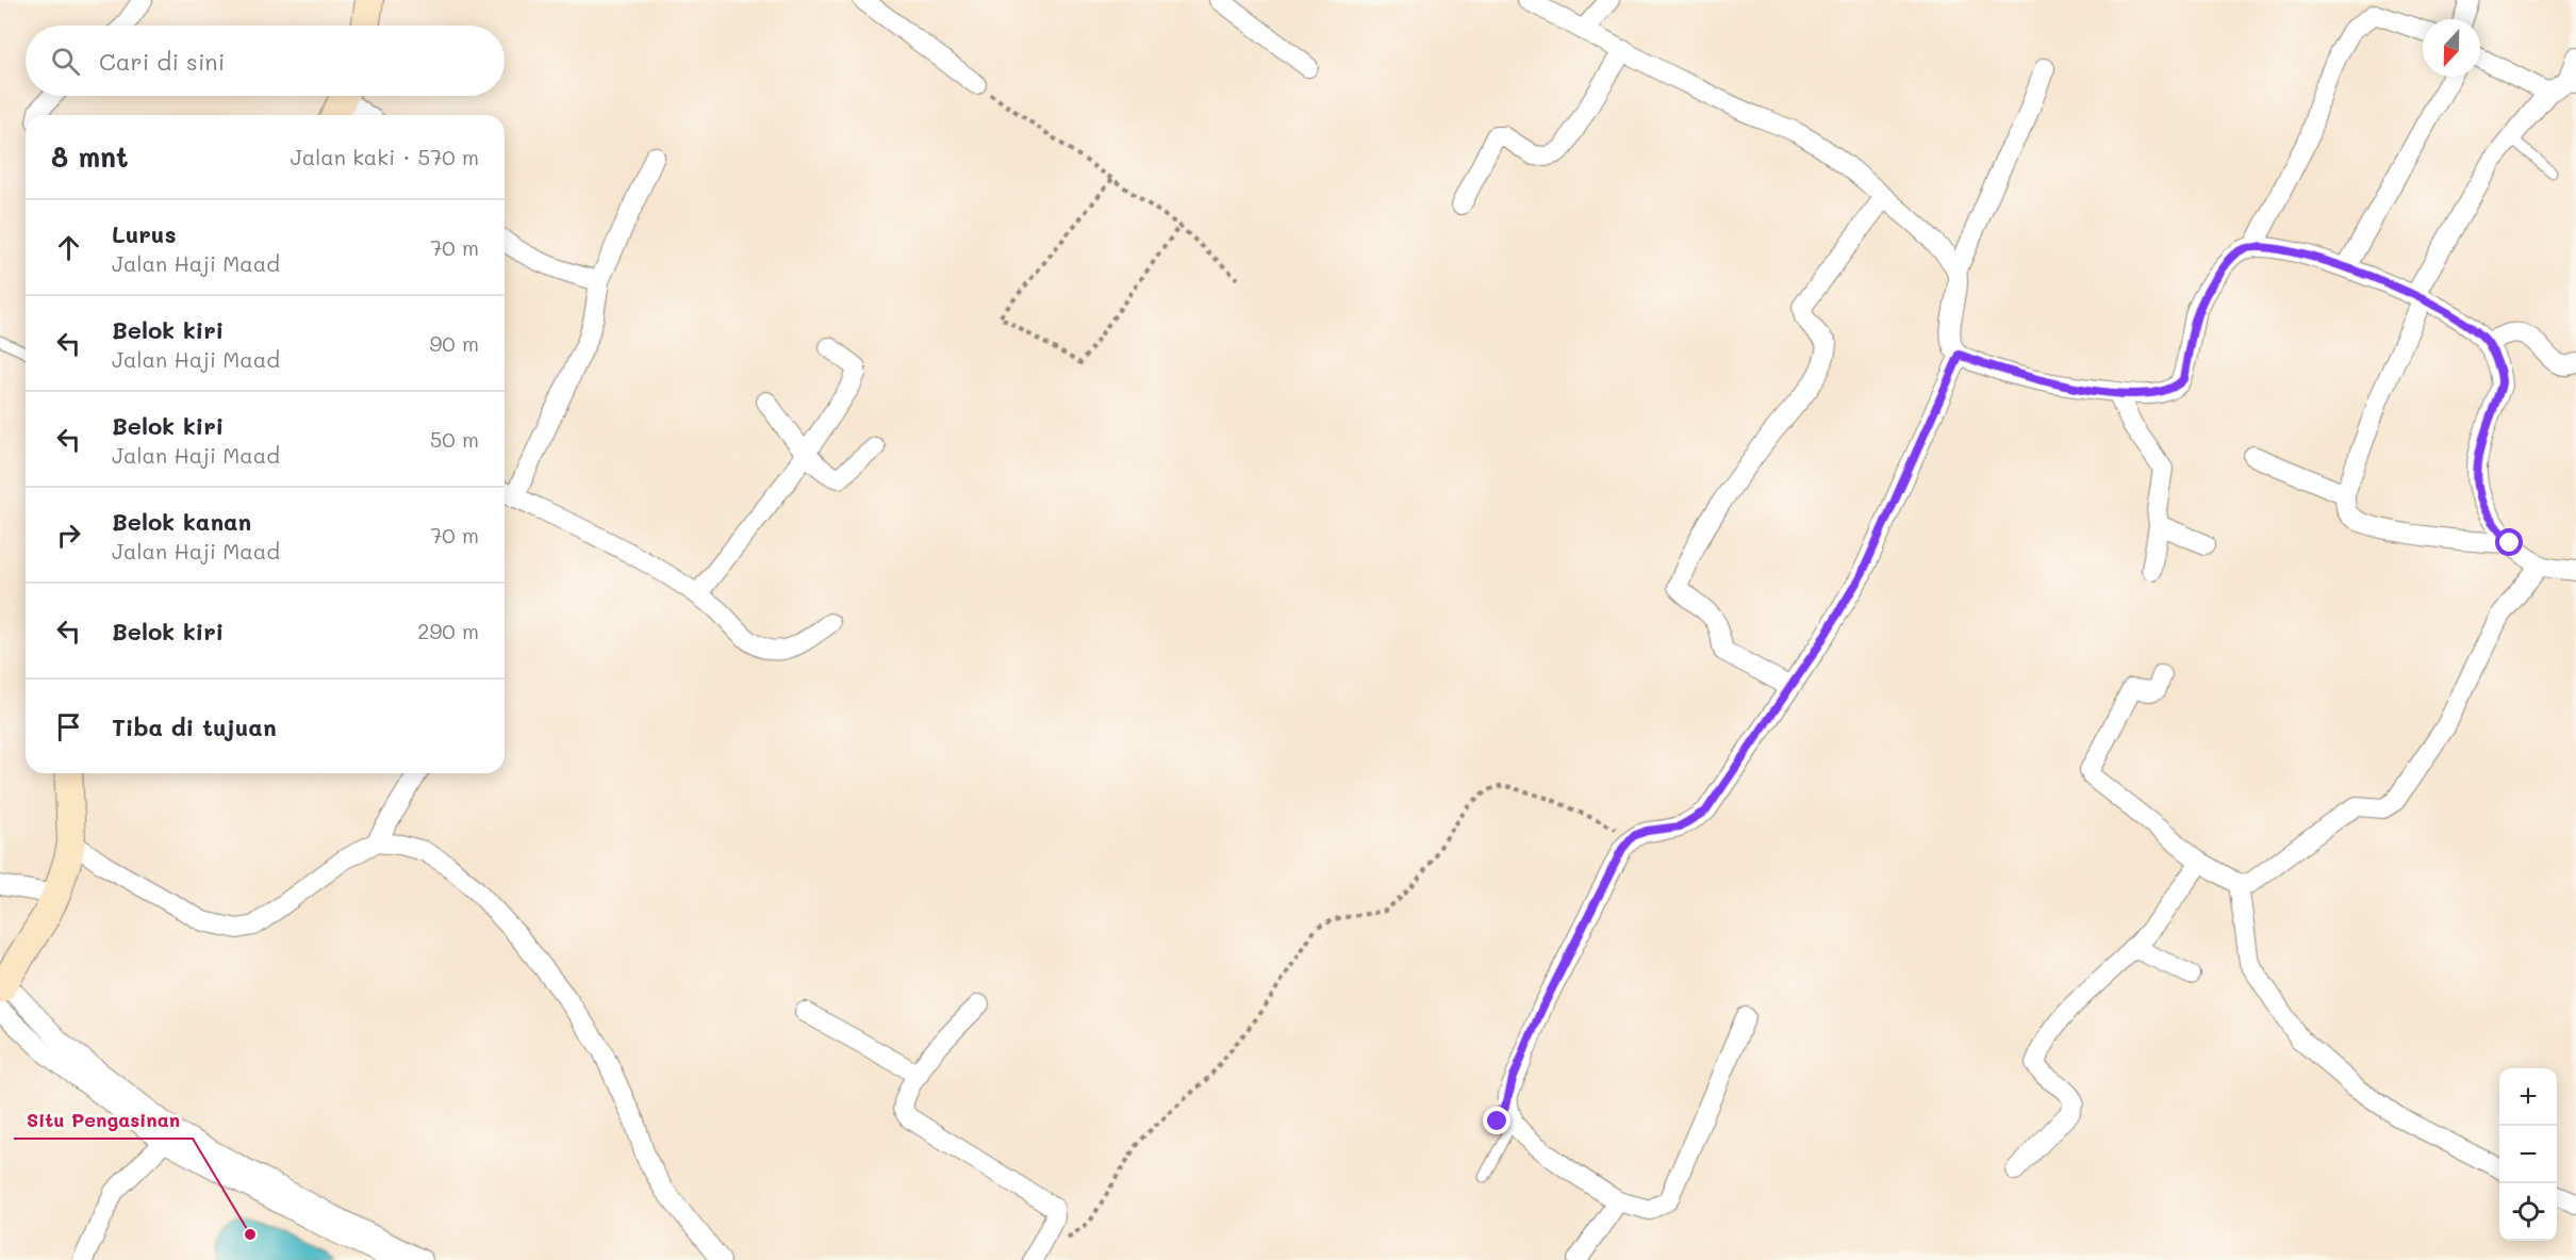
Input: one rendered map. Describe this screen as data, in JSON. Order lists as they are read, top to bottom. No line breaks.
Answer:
{"places":["Situ Pengasinan"],"north":"bottom","page":{"search":"Cari di sini","heading":["8 mnt","Jalan kaki · 570 m"],"list":[["Lurus","Jalan Haji Maad","70 m"],["Belok kiri","Jalan Haji Maad","90 m"],["Belok kiri","Jalan Haji Maad","50 m"],["Belok kanan","Jalan Haji Maad","70 m"],["Belok kiri","290 m"],"Tiba di tujuan"],"map_buttons":["+","−"]}}
